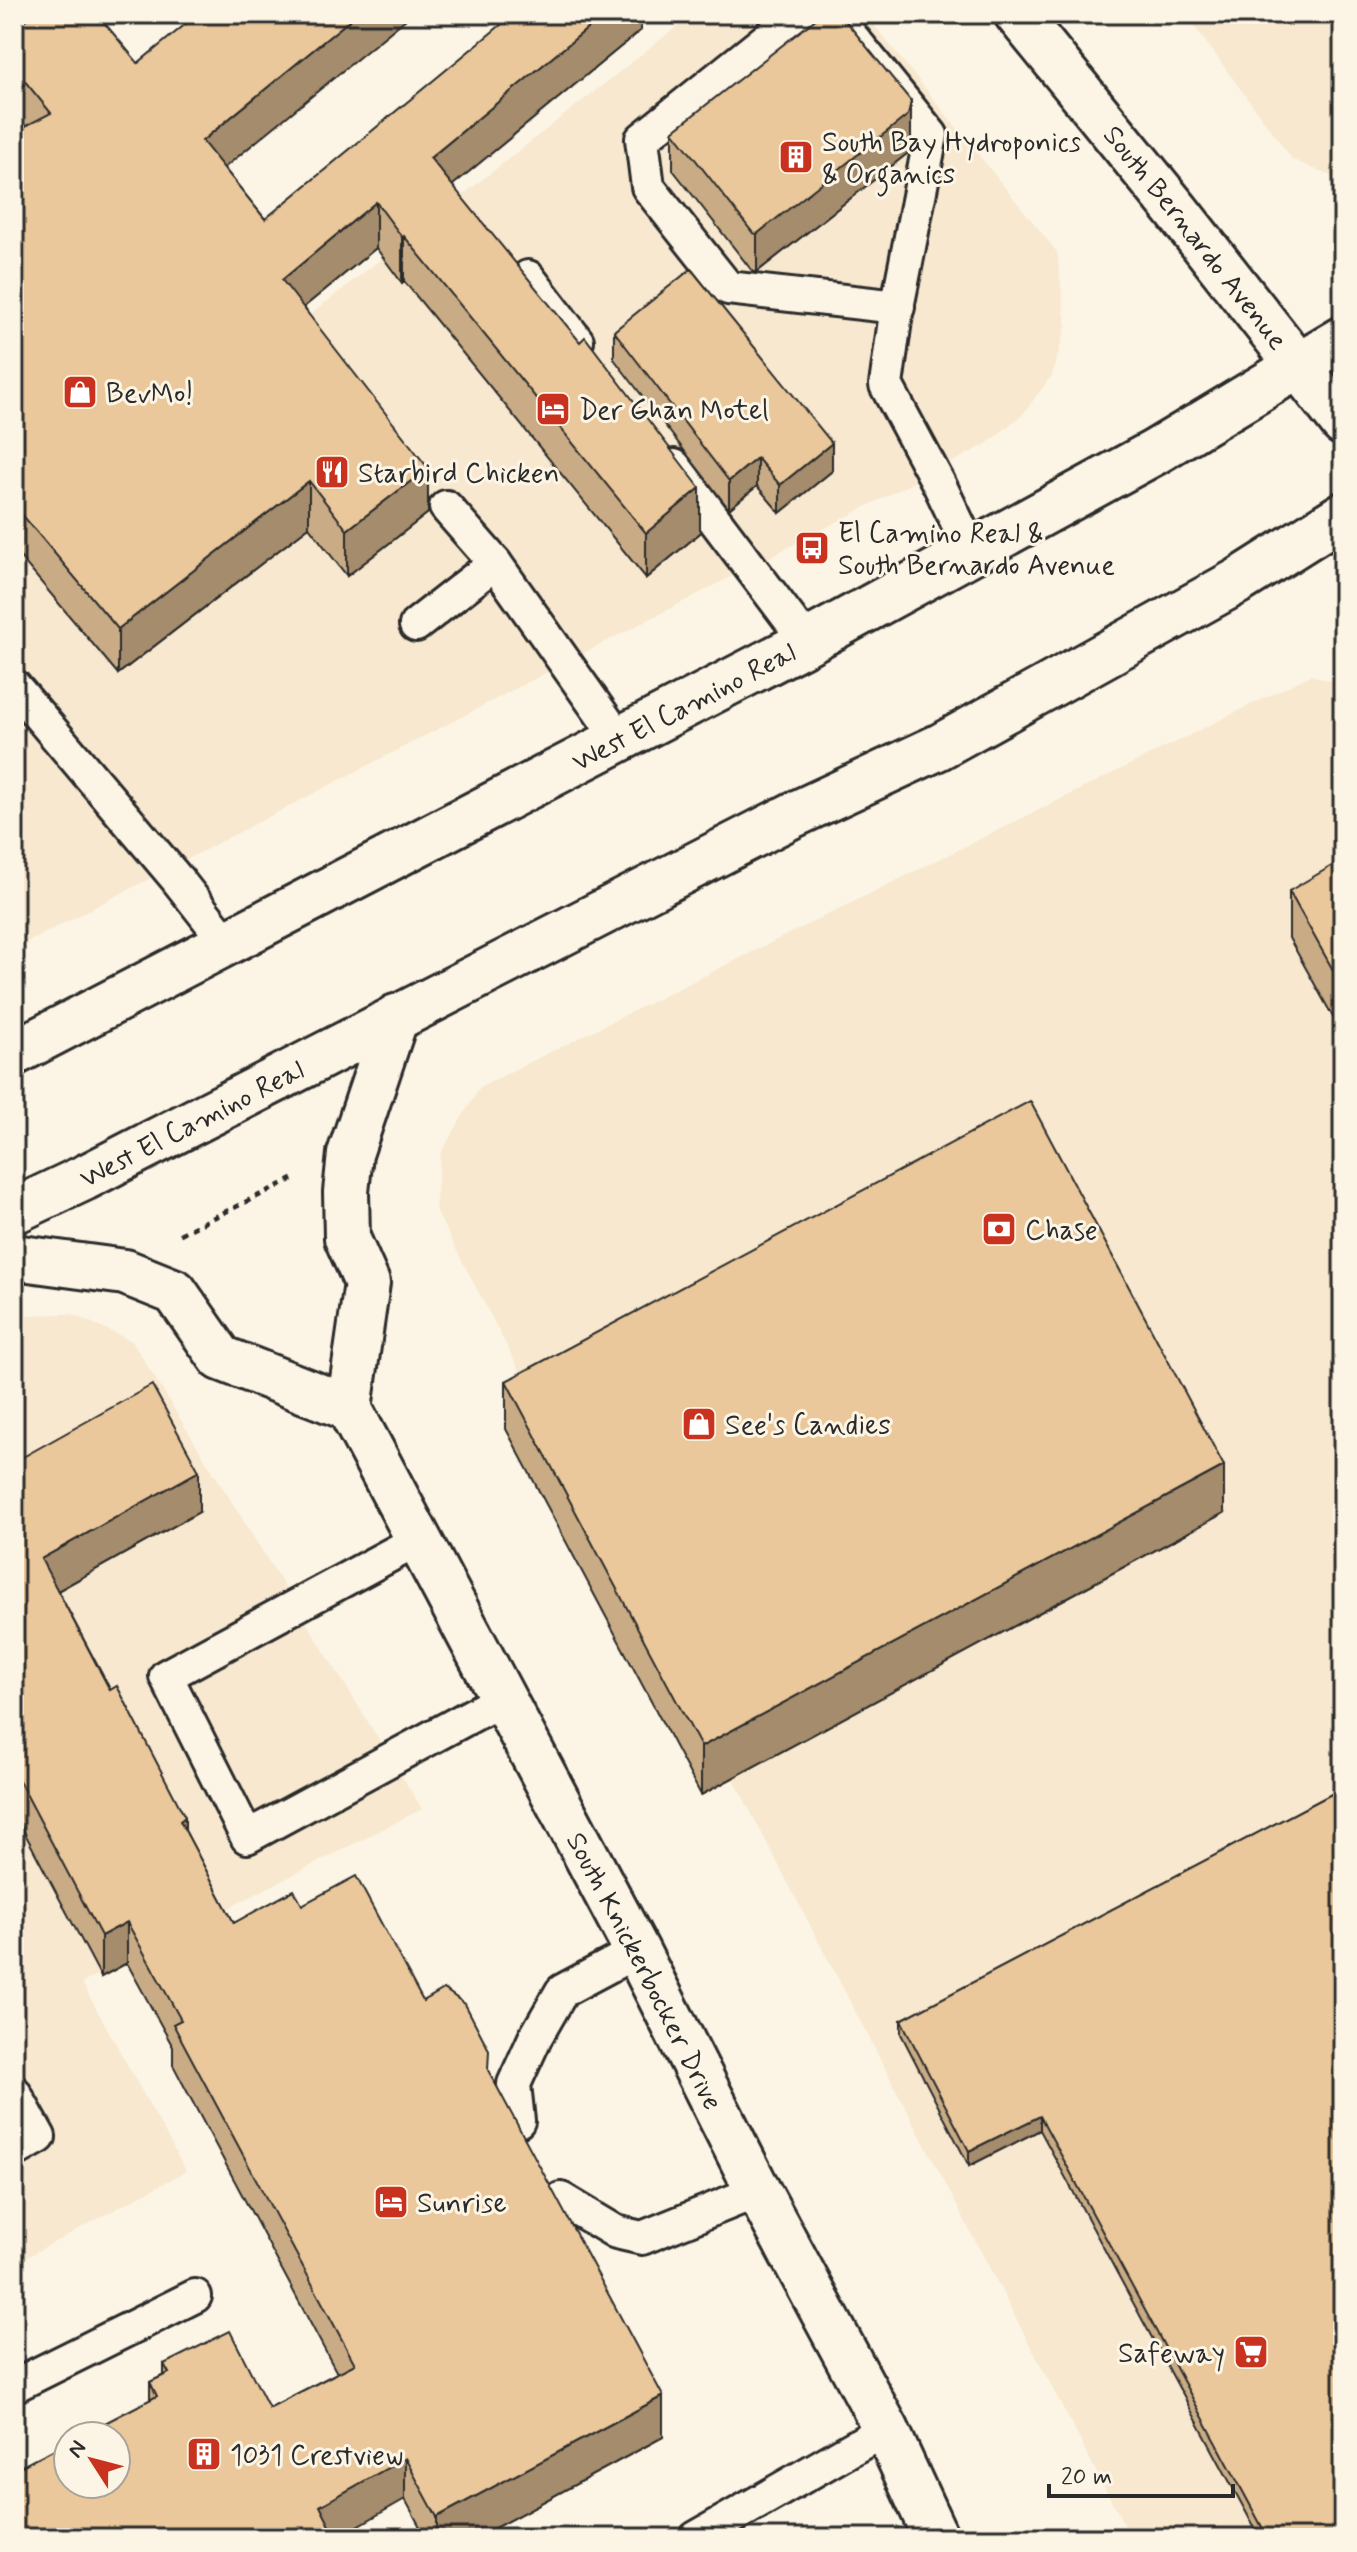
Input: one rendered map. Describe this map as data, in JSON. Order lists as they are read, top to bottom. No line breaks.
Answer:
{"streets":{"main road":["South Bernardo Avenue","West El Camino Real","South Knickerbocker Drive"]},"crossings":[["South Bernardo Avenue","West El Camino Real"]],"places":{"building":["South Bay Hydroponics & Organics","1031 Crestview"],"shop":["BevMo!","See's Candies"],"hotel":["Der Ghan Motel","Sunrise"],"restaurant":["Starbird Chicken"],"bus stop":["El Camino Real & South Bernardo Avenue"],"bank":["Chase"],"supermarket":["Safeway"]},"scale_bar":"20 m","north":"top left"}
